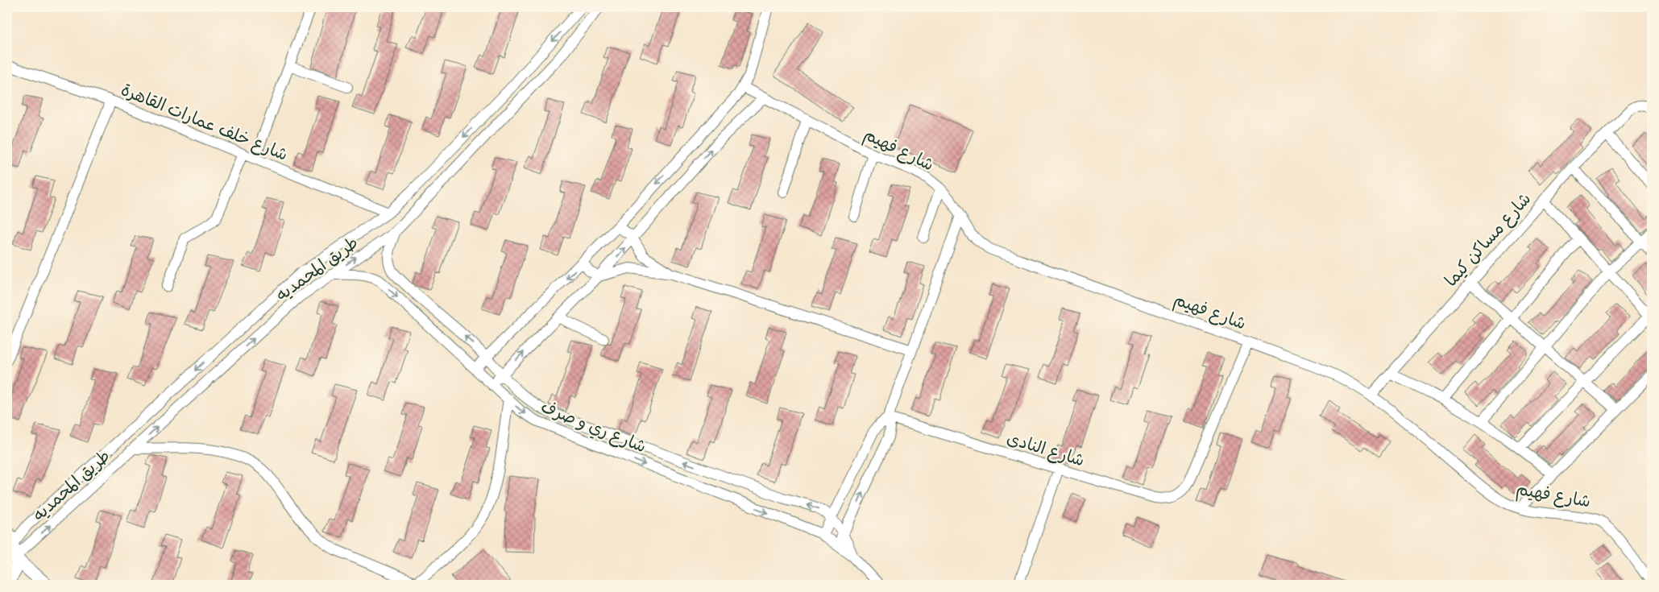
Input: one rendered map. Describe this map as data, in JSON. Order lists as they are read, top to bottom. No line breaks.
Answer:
{"streets":{"street":["شارع خلف عمارات القاهرة","شارع فهيم","شارع مساكن كيما","طريق المحمديه","شارع ري و صرف","شارع النادى"]},"crossings":[["شارع خلف عمارات القاهرة","طريق المحمديه"],["شارع فهيم","شارع مساكن كيما"],["شارع فهيم","شارع النادى"],["طريق المحمديه","شارع ري و صرف"]]}
